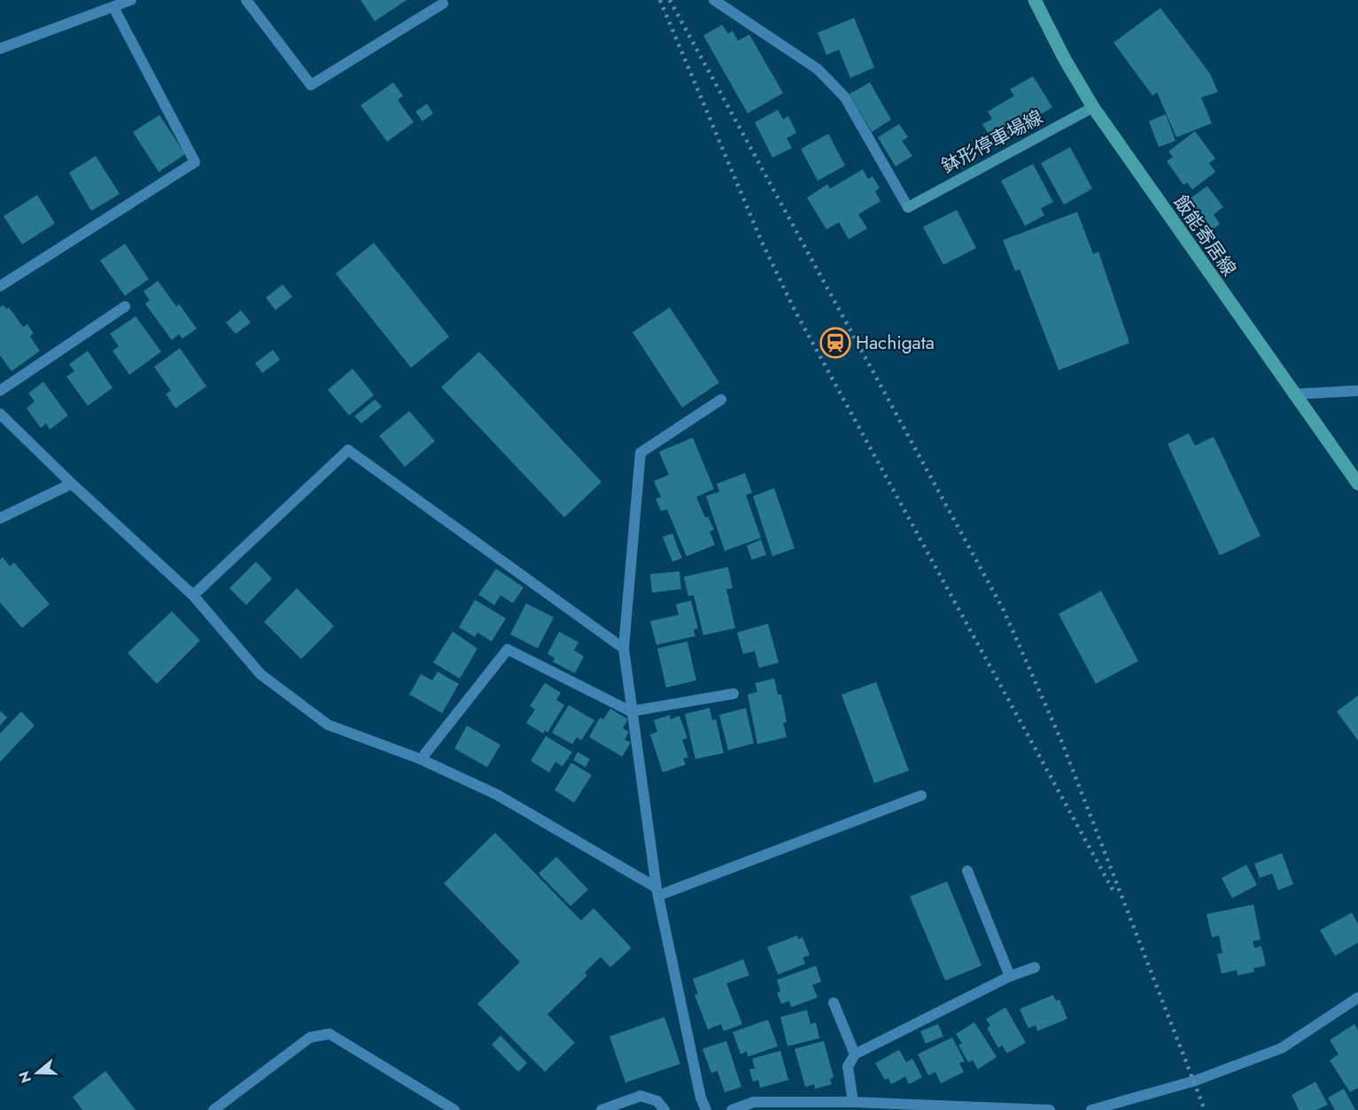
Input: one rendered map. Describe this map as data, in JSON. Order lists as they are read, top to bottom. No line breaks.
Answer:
{"streets":{"main road":["鉢形停車場線","飯能寄居線"]},"crossings":[["鉢形停車場線","飯能寄居線"]],"places":{"station":["Hachigata"]},"north":"left"}
